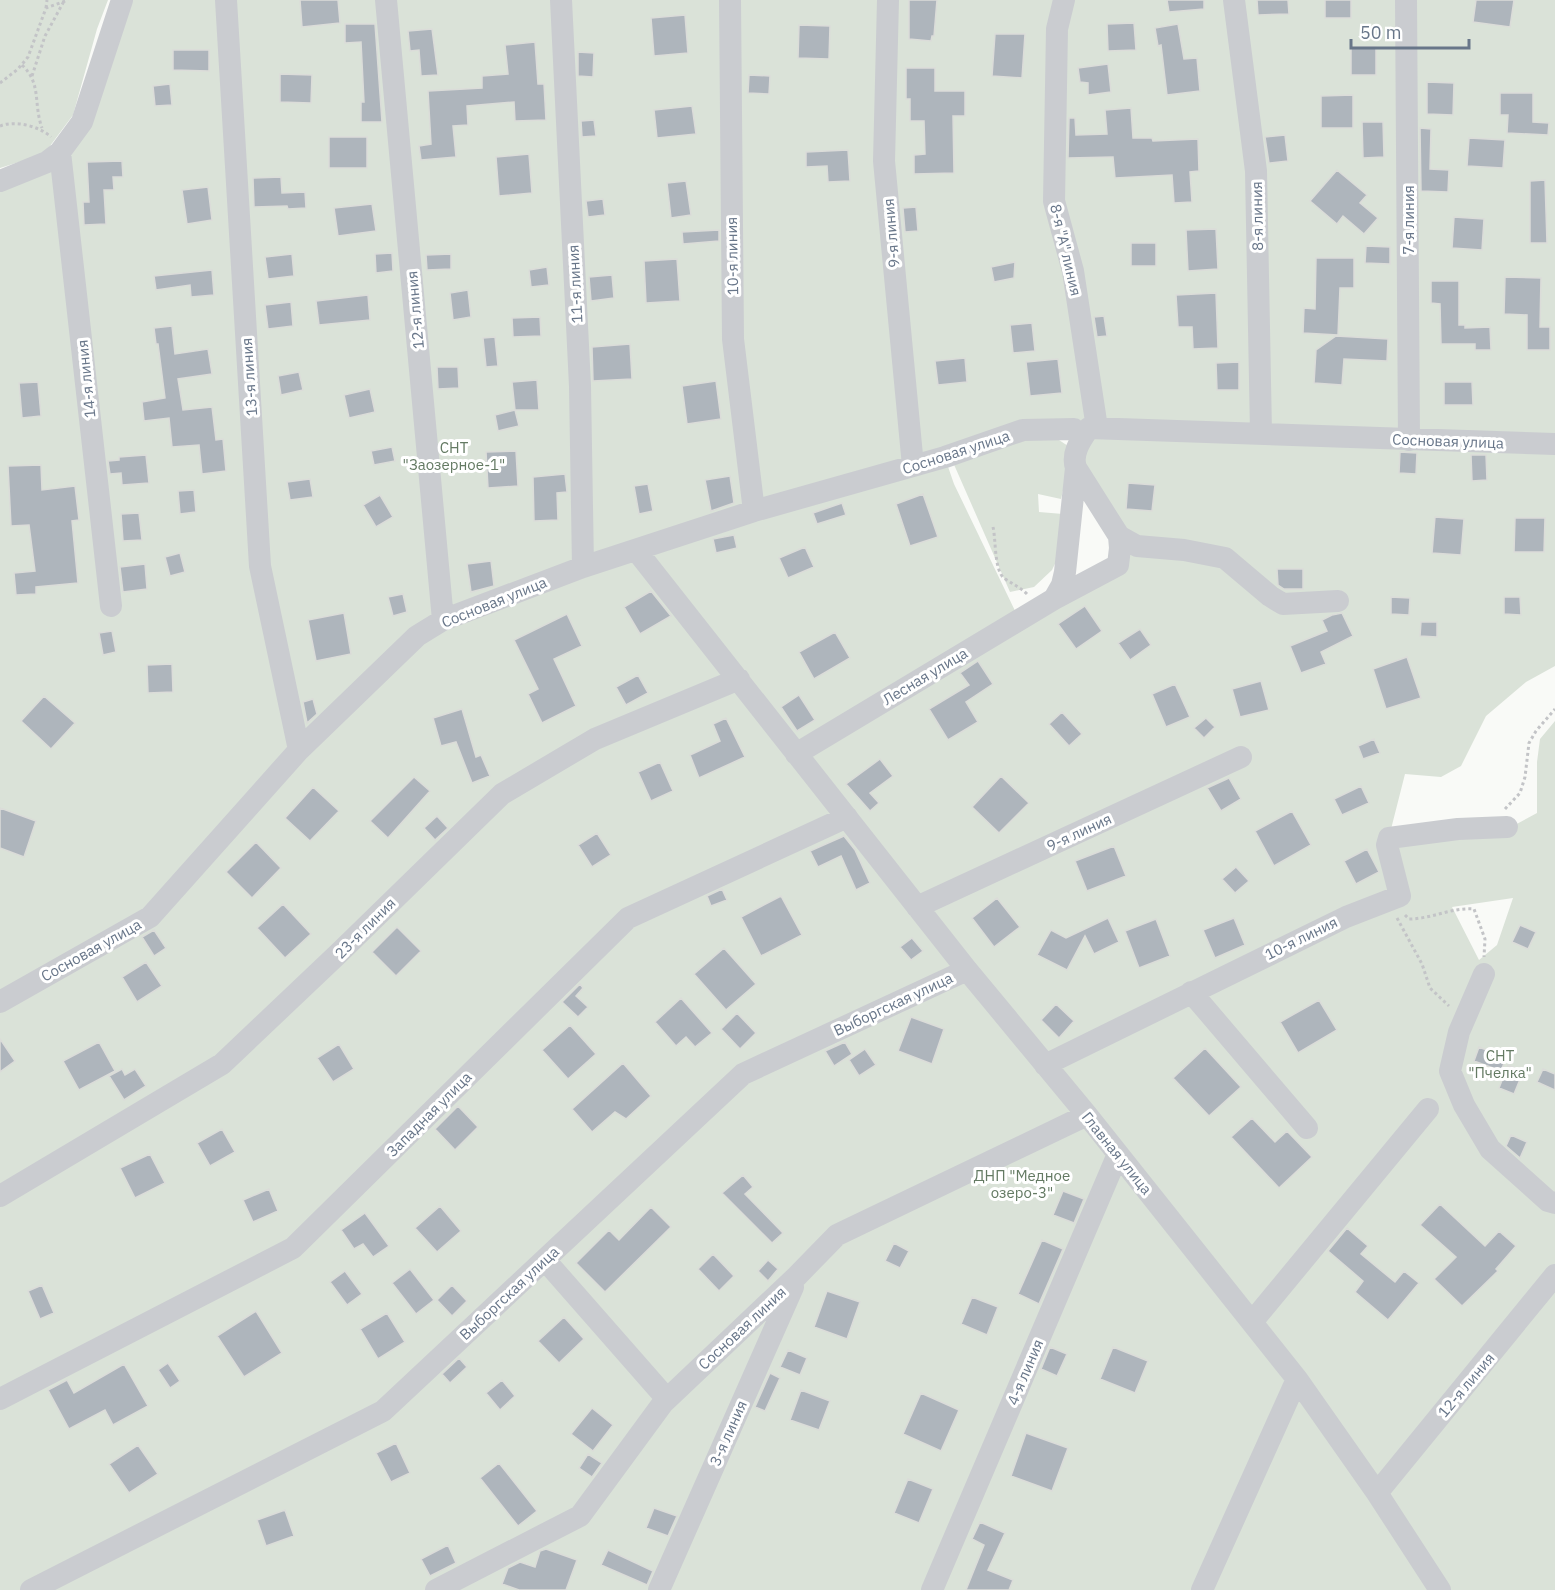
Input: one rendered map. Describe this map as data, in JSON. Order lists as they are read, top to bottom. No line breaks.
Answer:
{"streets":{"street":["8-я линия","7-я линия","9-я линия","8-я \"А\" линия","10-я линия","11-я линия","12-я линия","13-я линия","14-я линия","Сосновая улица","Лесная улица","23-я линия","Выборгская улица","Западная улица","Главная улица","Сосновая линия","4-я линия","3-я линия"]},"crossings":[["8-я линия","Сосновая улица"],["7-я линия","Сосновая улица"],["9-я линия","Сосновая улица"],["9-я линия","Главная улица"],["8-я \"А\" линия","Сосновая улица"],["10-я линия","Сосновая улица"],["10-я линия","Главная улица"],["11-я линия","Сосновая улица"],["12-я линия","Сосновая улица"],["12-я линия","Главная улица"],["13-я линия","Сосновая улица"],["Сосновая улица","Главная улица"],["Лесная улица","Главная улица"],["23-я линия","Главная улица"],["Выборгская улица","Главная улица"],["Западная улица","Главная улица"],["Главная улица","Сосновая линия"],["Главная улица","4-я линия"],["Сосновая линия","3-я линия"]],"parks":["СНТ \"Заозерное-1\"","СНТ \"Пчелка\"","ДНП \"Медное озеро-3\""],"scale_bar":"50 m"}
